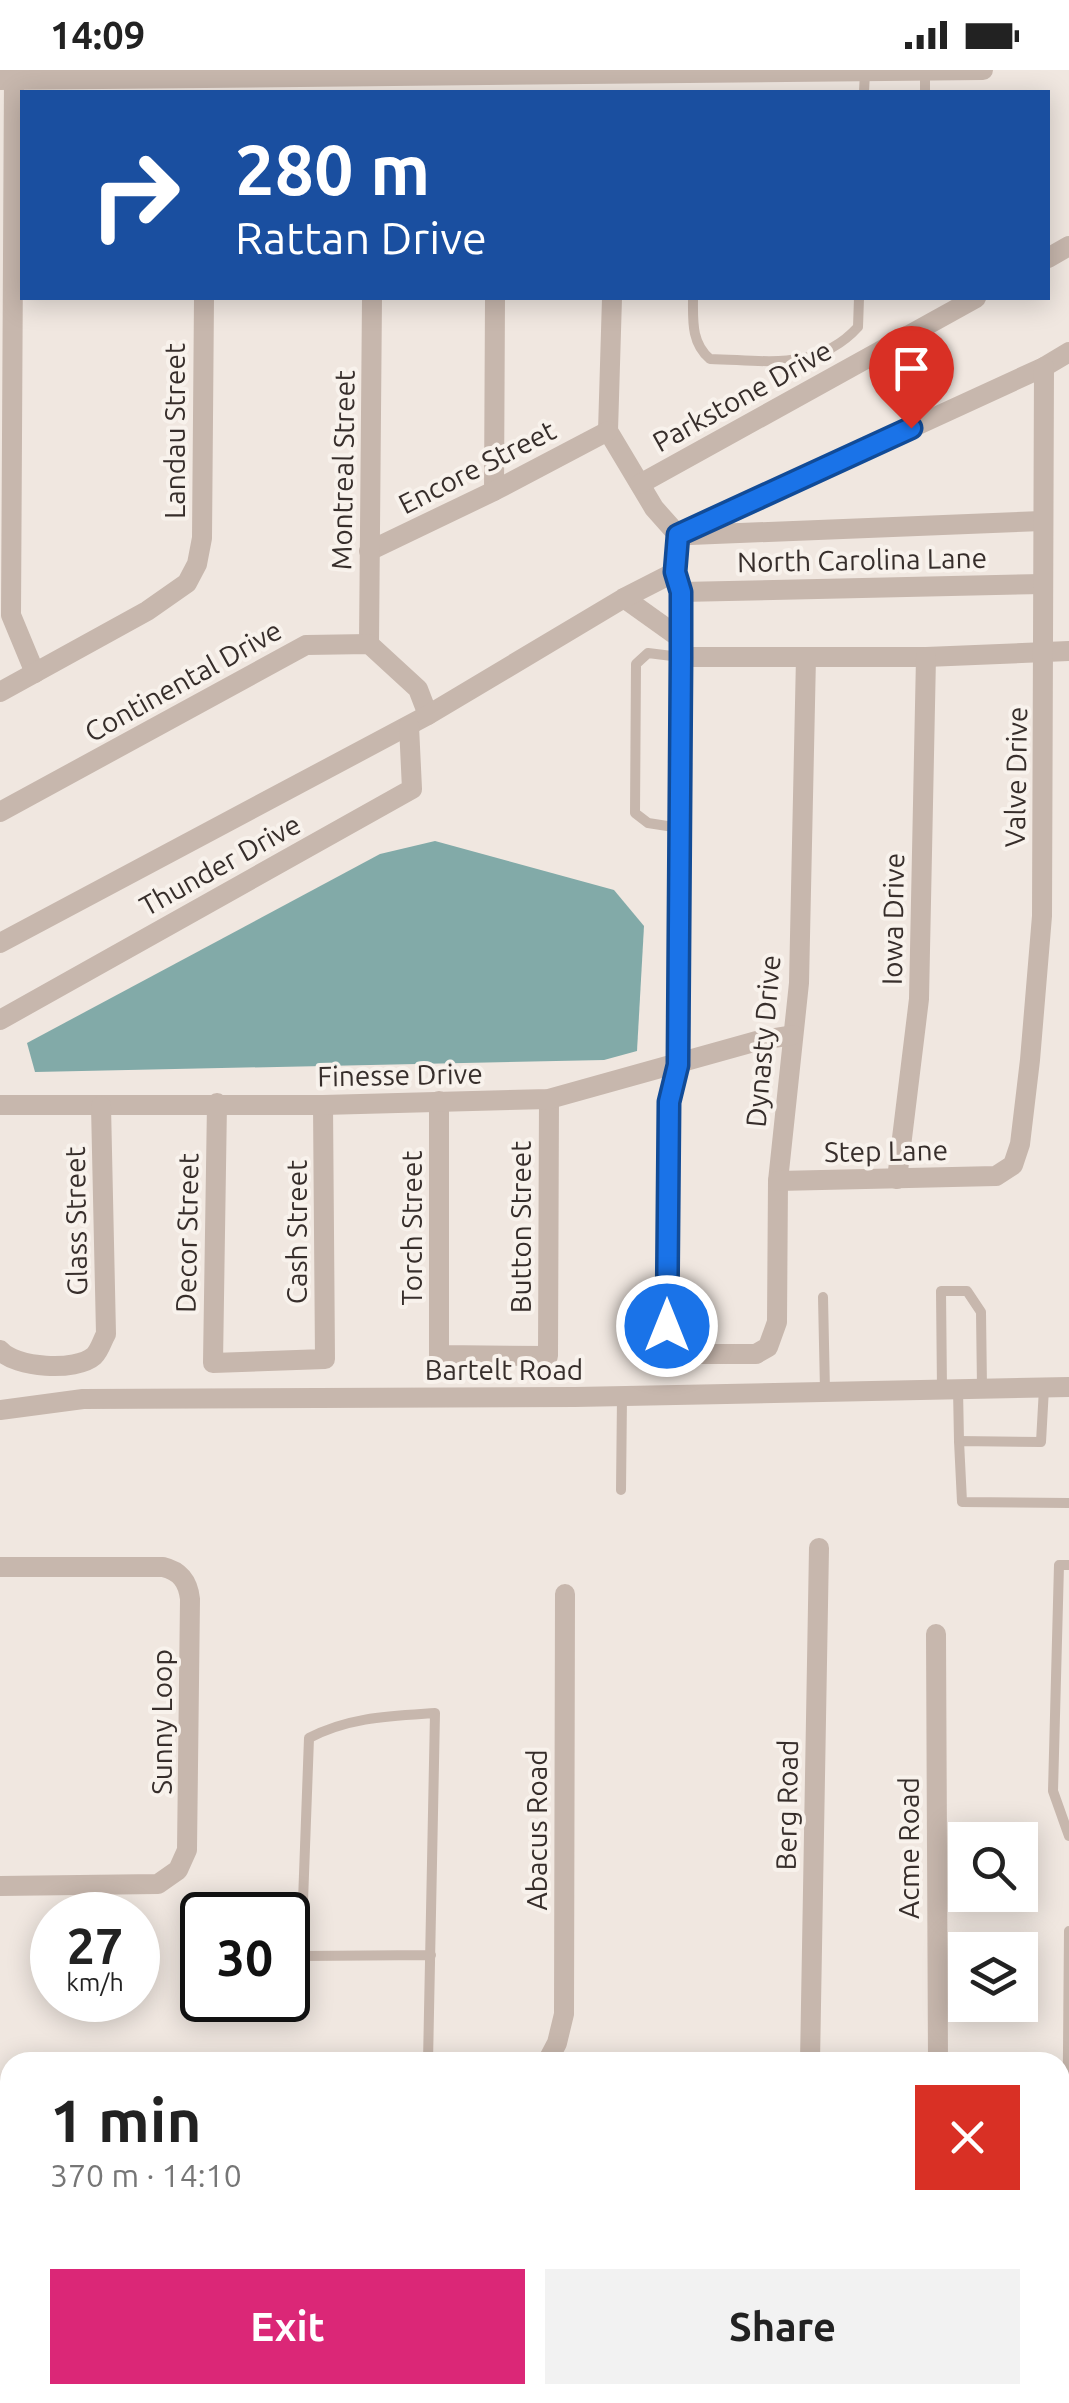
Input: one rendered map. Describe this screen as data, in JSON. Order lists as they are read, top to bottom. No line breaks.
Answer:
{"streets":{"street":["Parkstone Drive","Landau Street","Encore Street","Montreal Street","North Carolina Lane","Continental Drive","Valve Drive","Thunder Drive","Iowa Drive","Dynasty Drive","Finesse Drive","Step Lane","Glass Street","Button Street","Torch Street","Cash Street","Decor Street","Bartelt Road","Sunny Loop","Berg Road","Abacus Road","Acme Road"]},"crossings":[["Encore Street","Montreal Street"],["Montreal Street","Continental Drive"],["North Carolina Lane","Valve Drive"],["Valve Drive","Step Lane"],["Iowa Drive","Step Lane"],["Dynasty Drive","Finesse Drive"],["Dynasty Drive","Step Lane"],["Finesse Drive","Glass Street"],["Finesse Drive","Button Street"],["Finesse Drive","Torch Street"],["Finesse Drive","Cash Street"],["Finesse Drive","Decor Street"],["Button Street","Torch Street"],["Cash Street","Decor Street"]],"page":{"status":"14:09","turn":["280 m","Rattan Drive"],"speed":"27 km/h","limit":"30","heading":["1 min","370 m · 14:10"],"buttons":["Exit","Share"]}}
